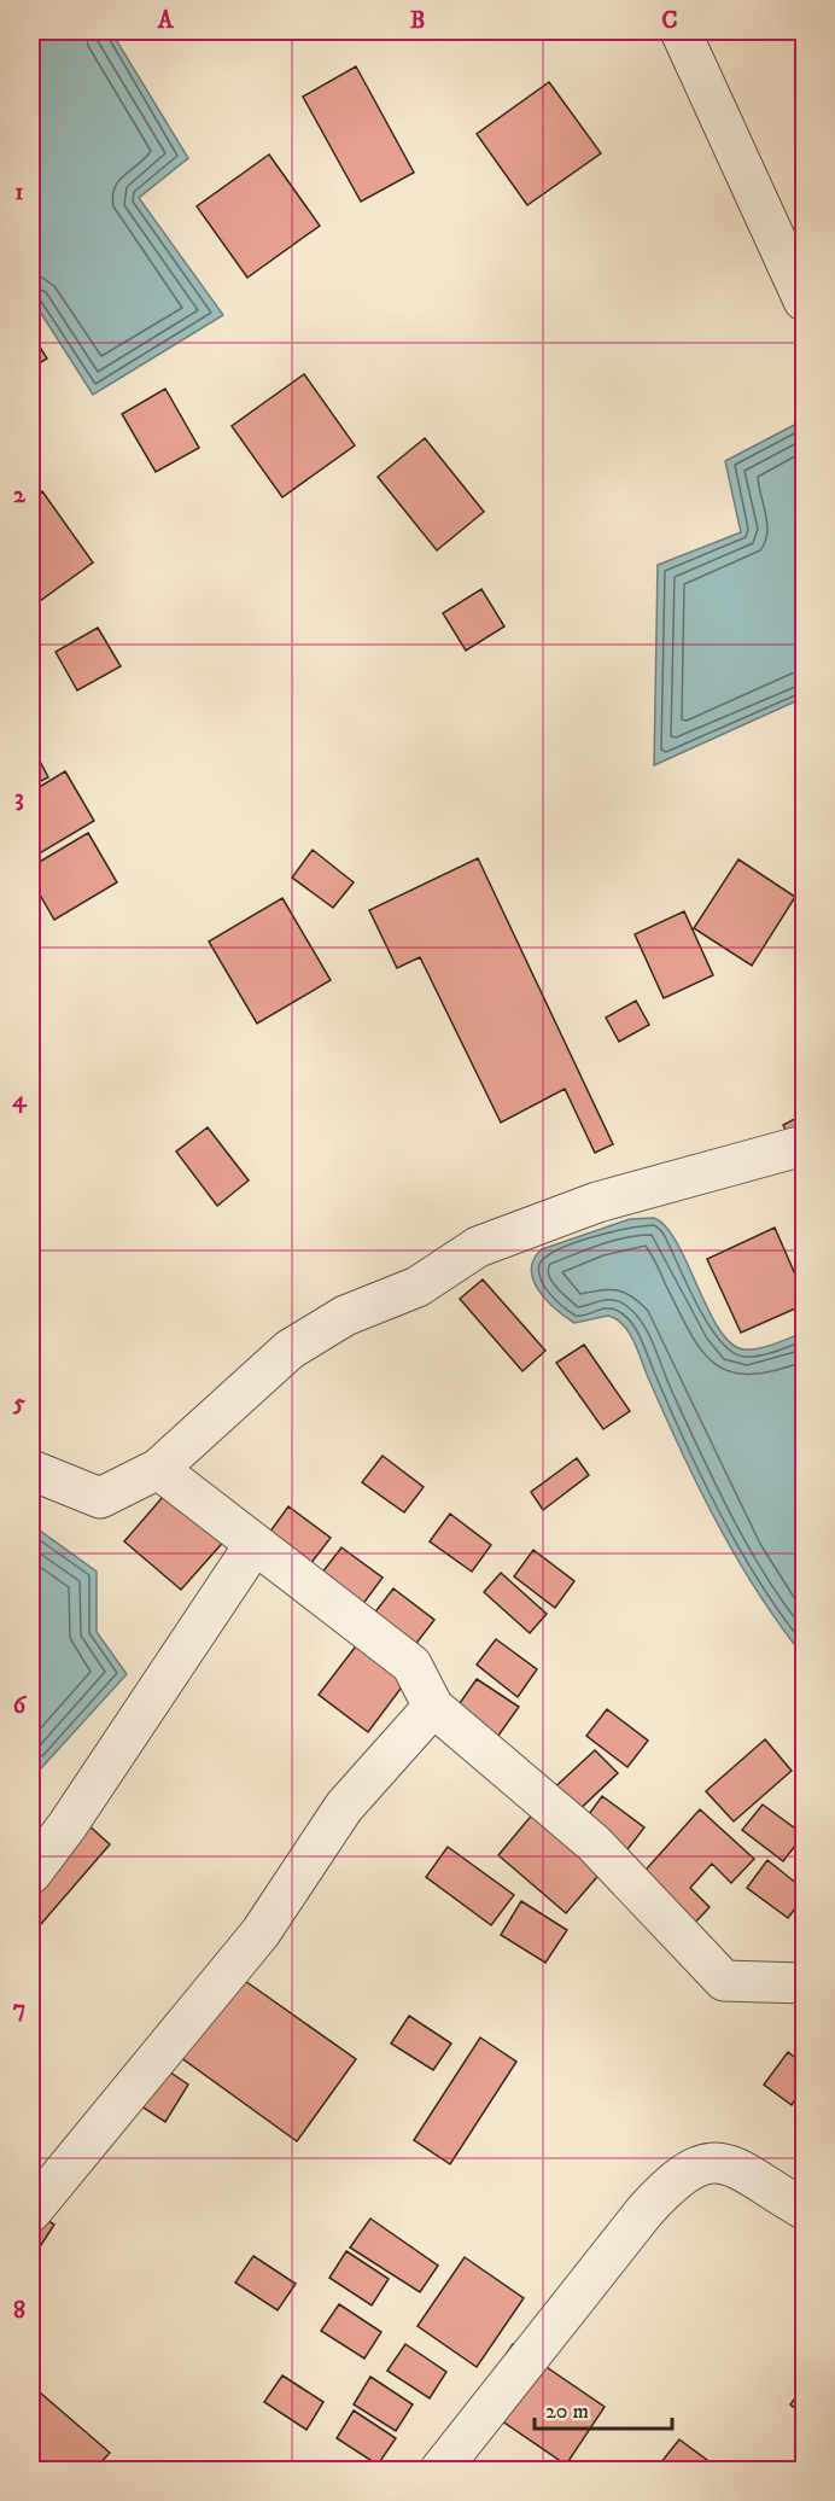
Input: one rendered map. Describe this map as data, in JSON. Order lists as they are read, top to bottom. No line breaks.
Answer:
{"scale_bar":"20 m","grid":{"columns":["A","B","C"],"rows":["1","2","3","4","5","6","7","8"]}}
